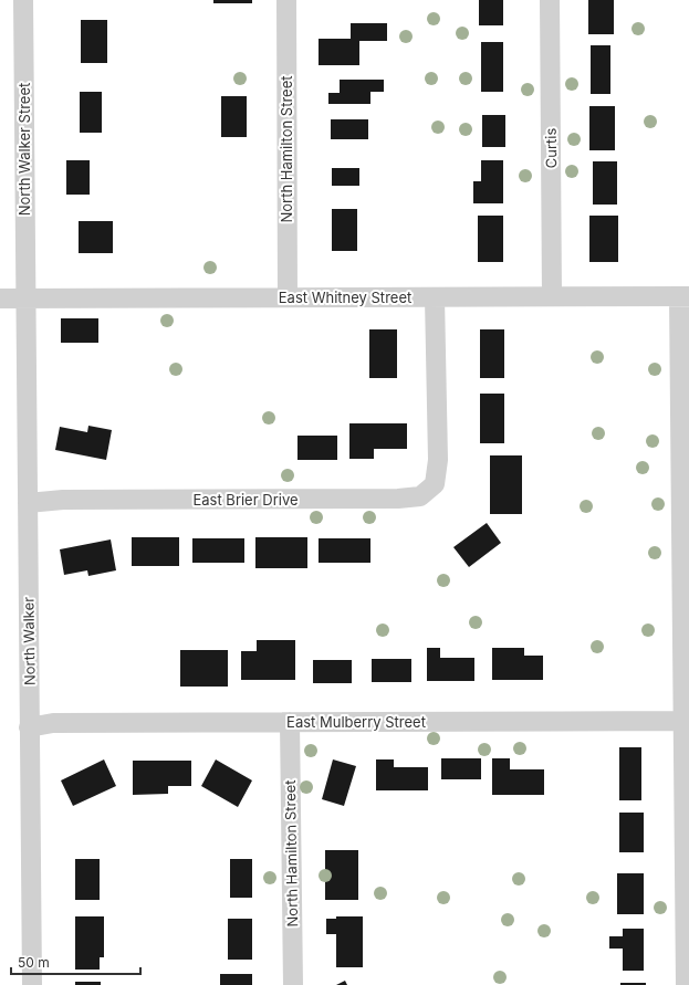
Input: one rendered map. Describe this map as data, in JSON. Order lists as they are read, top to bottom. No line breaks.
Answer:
{"streets":{"street":["Curtis","North Walker Street","North Hamilton Street","East Whitney Street","East Brier Drive","North Walker","East Mulberry Street"]},"crossings":[["Curtis","East Whitney Street"],["North Walker Street","East Whitney Street"],["North Walker Street","North Walker"],["North Hamilton Street","East Whitney Street"],["North Hamilton Street","East Mulberry Street"],["East Whitney Street","East Brier Drive"],["East Whitney Street","North Walker"],["East Brier Drive","North Walker"],["North Walker","East Mulberry Street"]],"scale_bar":"50 m"}
